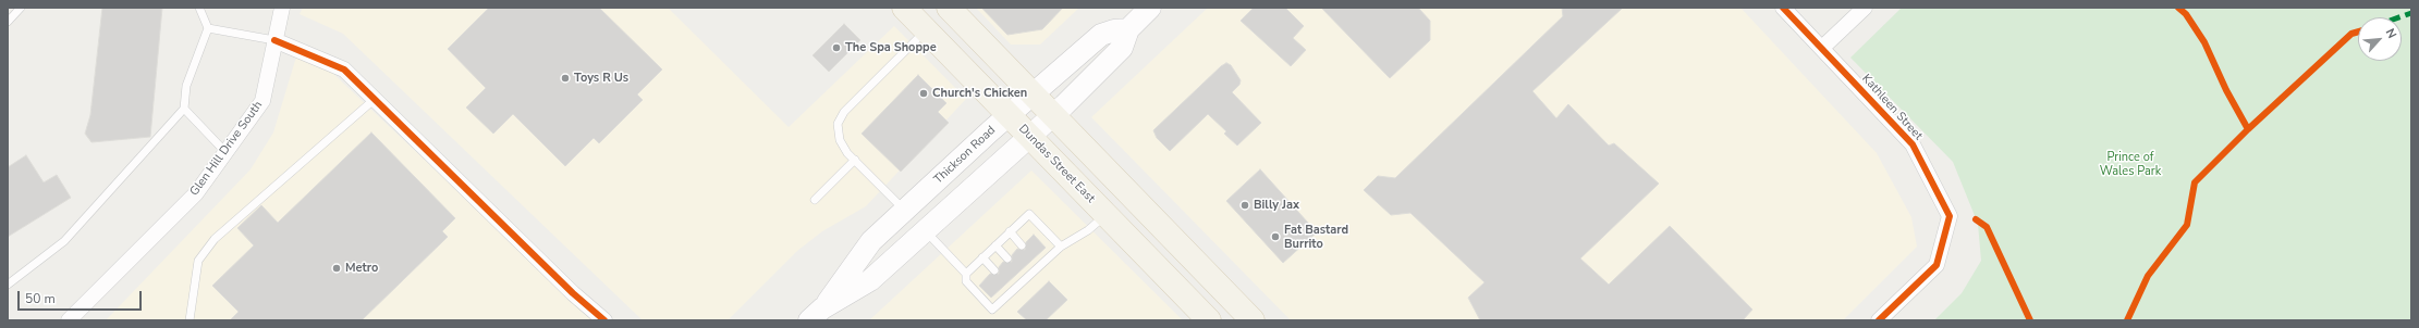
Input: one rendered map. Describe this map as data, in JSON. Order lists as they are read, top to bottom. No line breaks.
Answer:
{"streets":{"main road":["Thickson Road","Dundas Street East"],"street":["Kathleen Street","Glen Hill Drive South"]},"crossings":[["Thickson Road","Dundas Street East"]],"parks":["Prince of Wales Park"],"places":["The Spa Shoppe","Toys R Us","Church's Chicken","Billy Jax","Fat Bastard Burrito","Metro"],"scale_bar":"50 m","north":"top right"}
